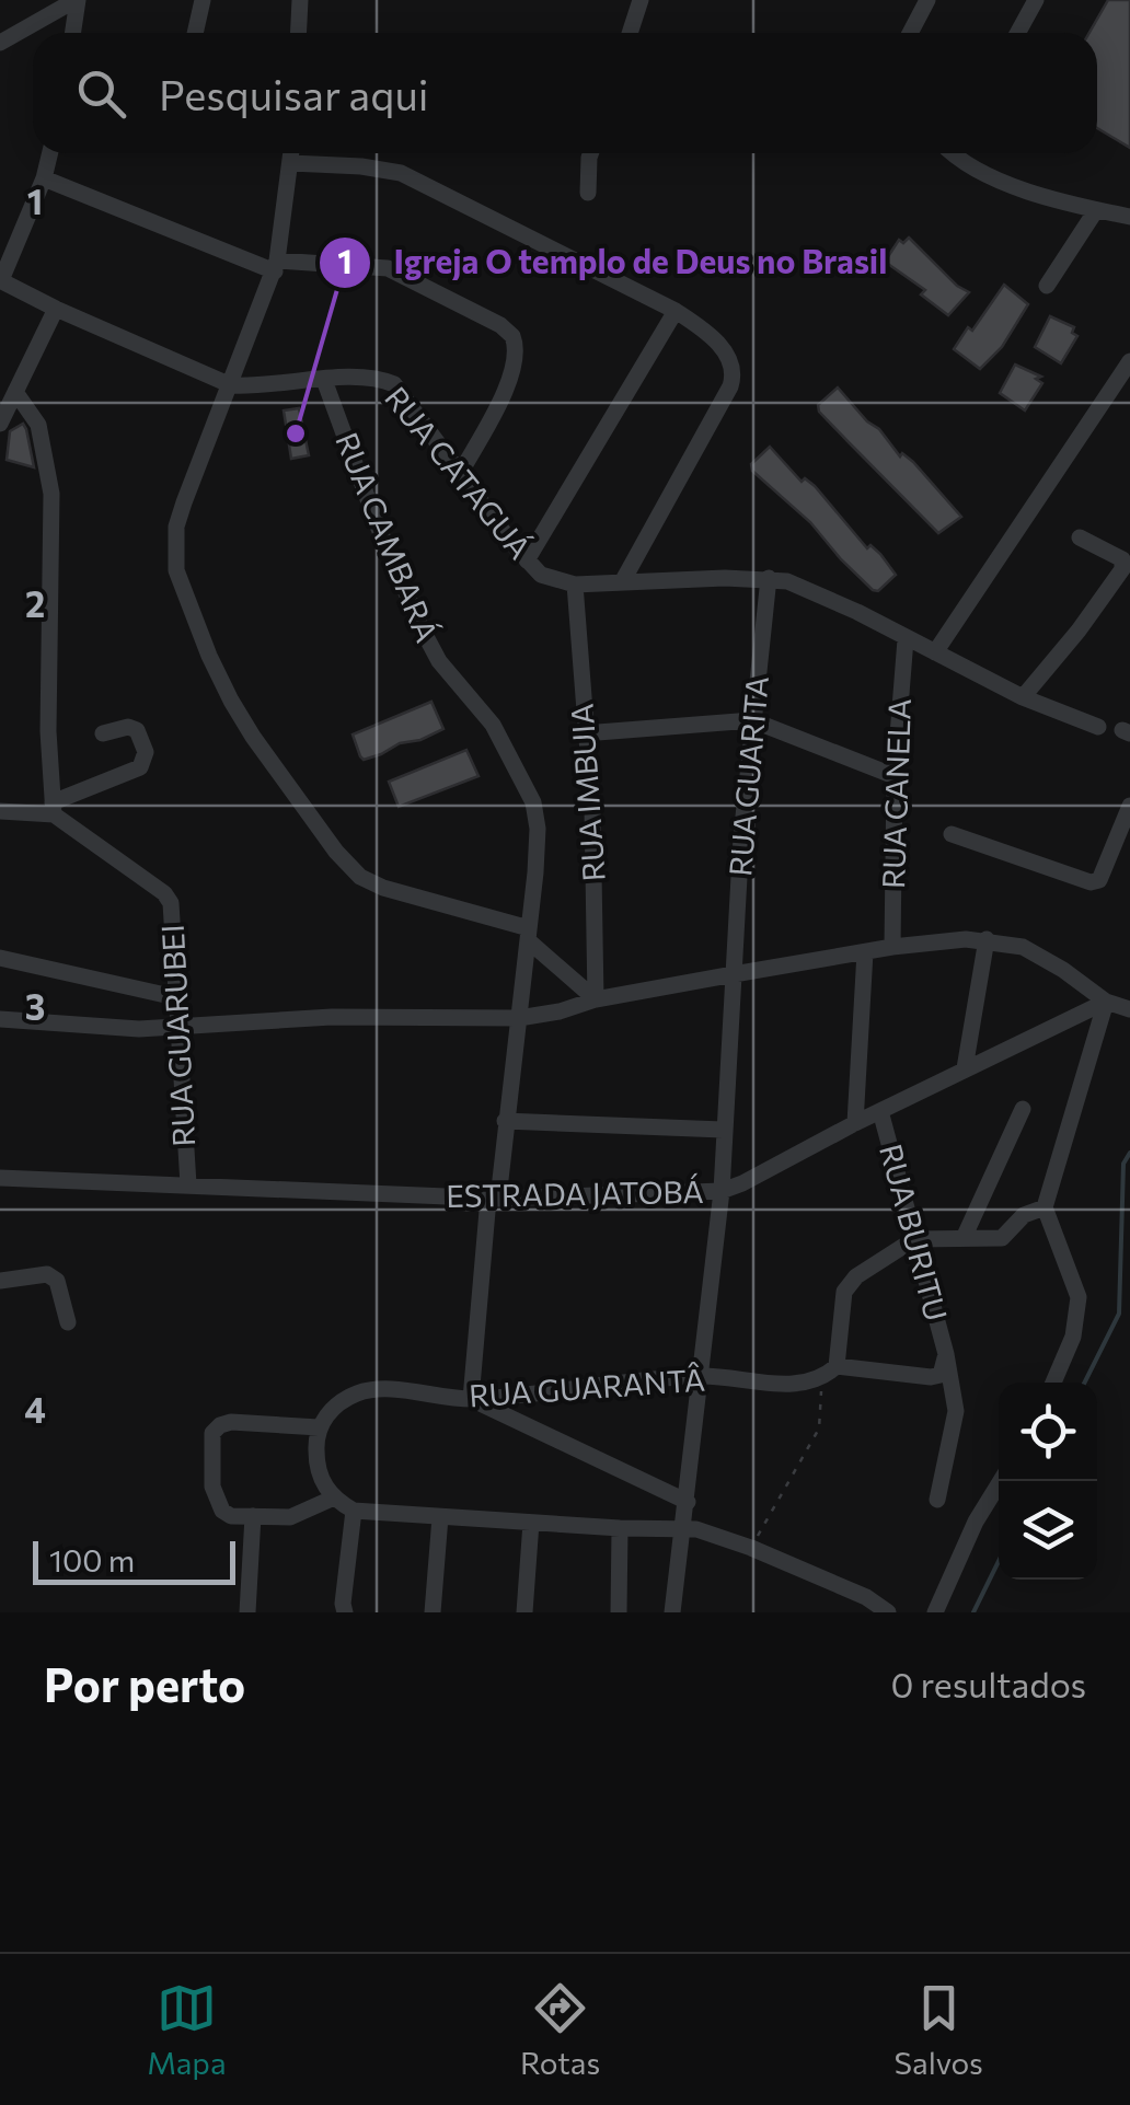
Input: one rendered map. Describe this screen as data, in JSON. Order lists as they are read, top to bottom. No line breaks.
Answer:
{"streets":{"street":["RUA CATAGUÁ","RUA CAMBARÁ","RUA GUARITA","RUA IMBUIA","RUA CANELA","RUA GUARUBEI","ESTRADA JATOBÁ","RUA BURITU","RUA GUARANTÂ"]},"crossings":[["RUA CATAGUÁ","RUA CAMBARÁ"],["RUA CATAGUÁ","RUA IMBUIA"],["RUA CAMBARÁ","ESTRADA JATOBÁ"],["RUA CAMBARÁ","RUA GUARANTÂ"],["RUA GUARITA","ESTRADA JATOBÁ"],["RUA GUARUBEI","ESTRADA JATOBÁ"],["ESTRADA JATOBÁ","RUA BURITU"]],"places":["Igreja O templo de Deus no Brasil"],"scale_bar":"100 m","page":{"search":"Pesquisar aqui","scale":"100 m","heading":["Por perto","0 resultados"],"nav":["Mapa","Rotas","Salvos"]},"grid":{"rows":["1","2","3","4"]}}
